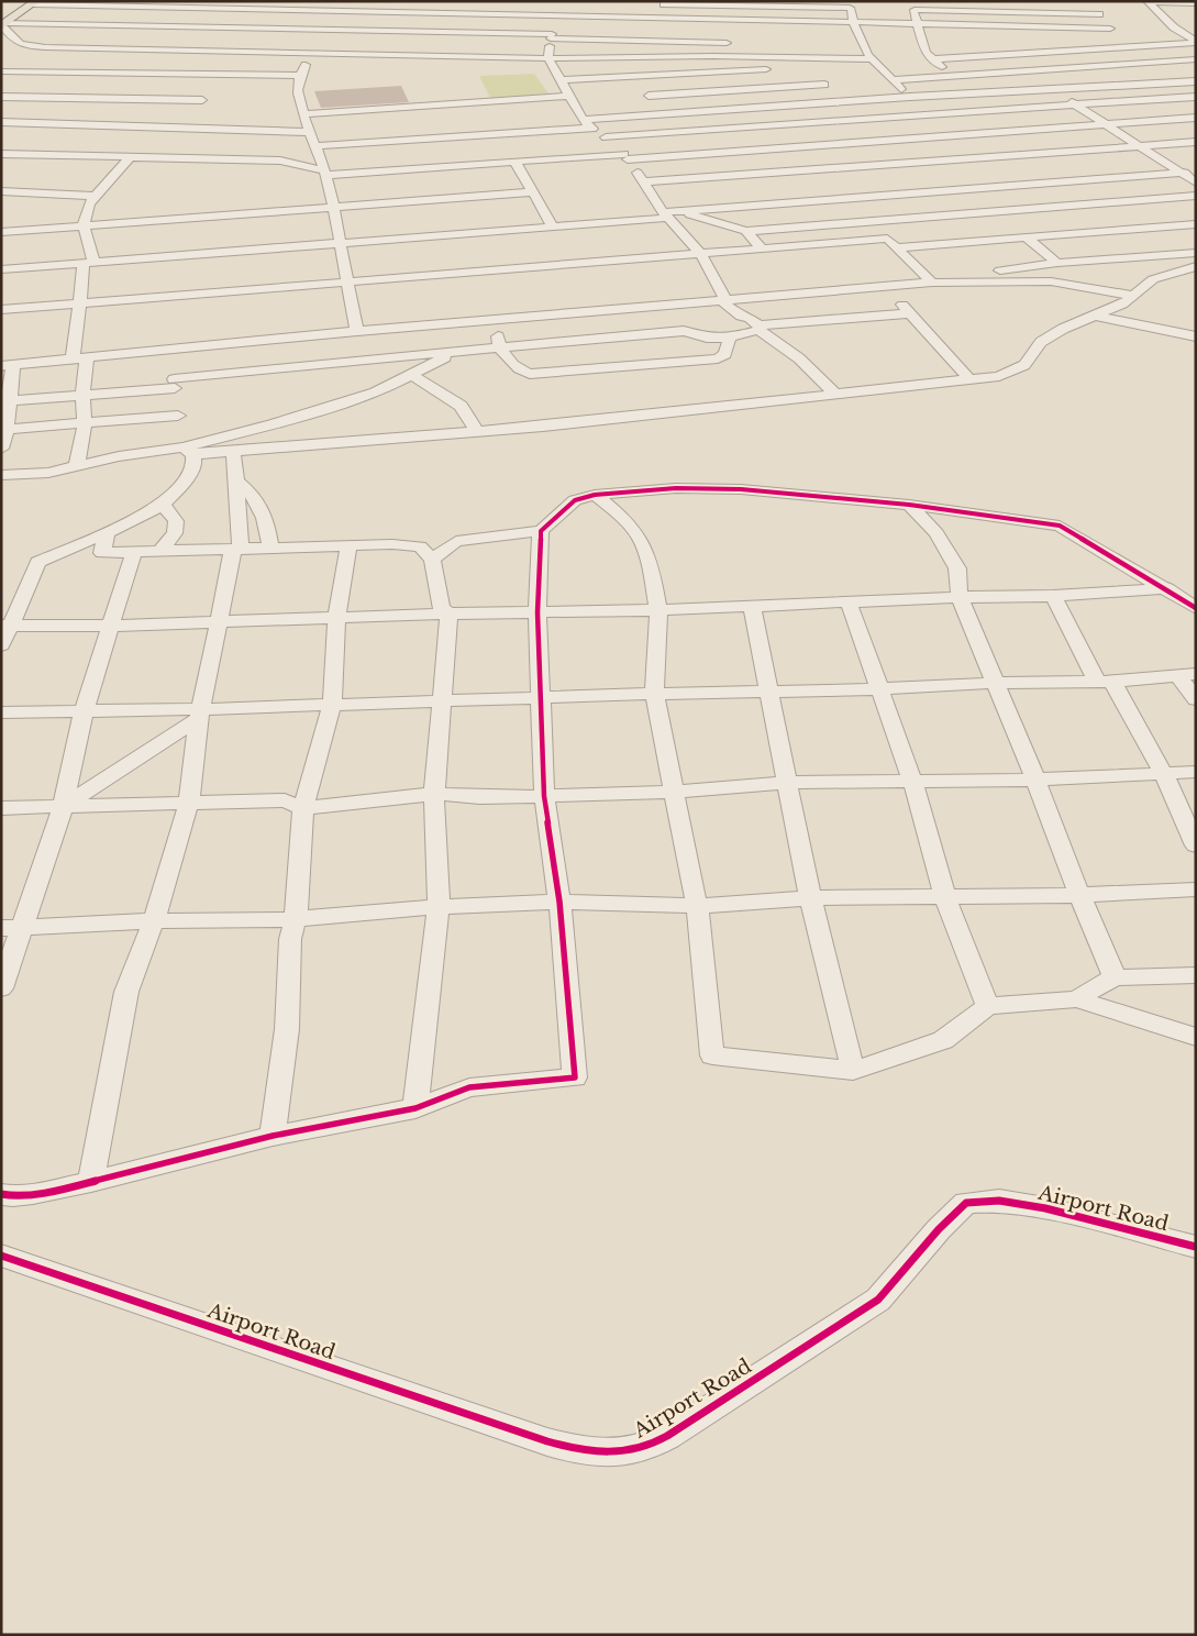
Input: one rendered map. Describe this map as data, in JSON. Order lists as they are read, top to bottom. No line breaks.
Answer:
{"streets":{"street":["Airport Road"]}}
